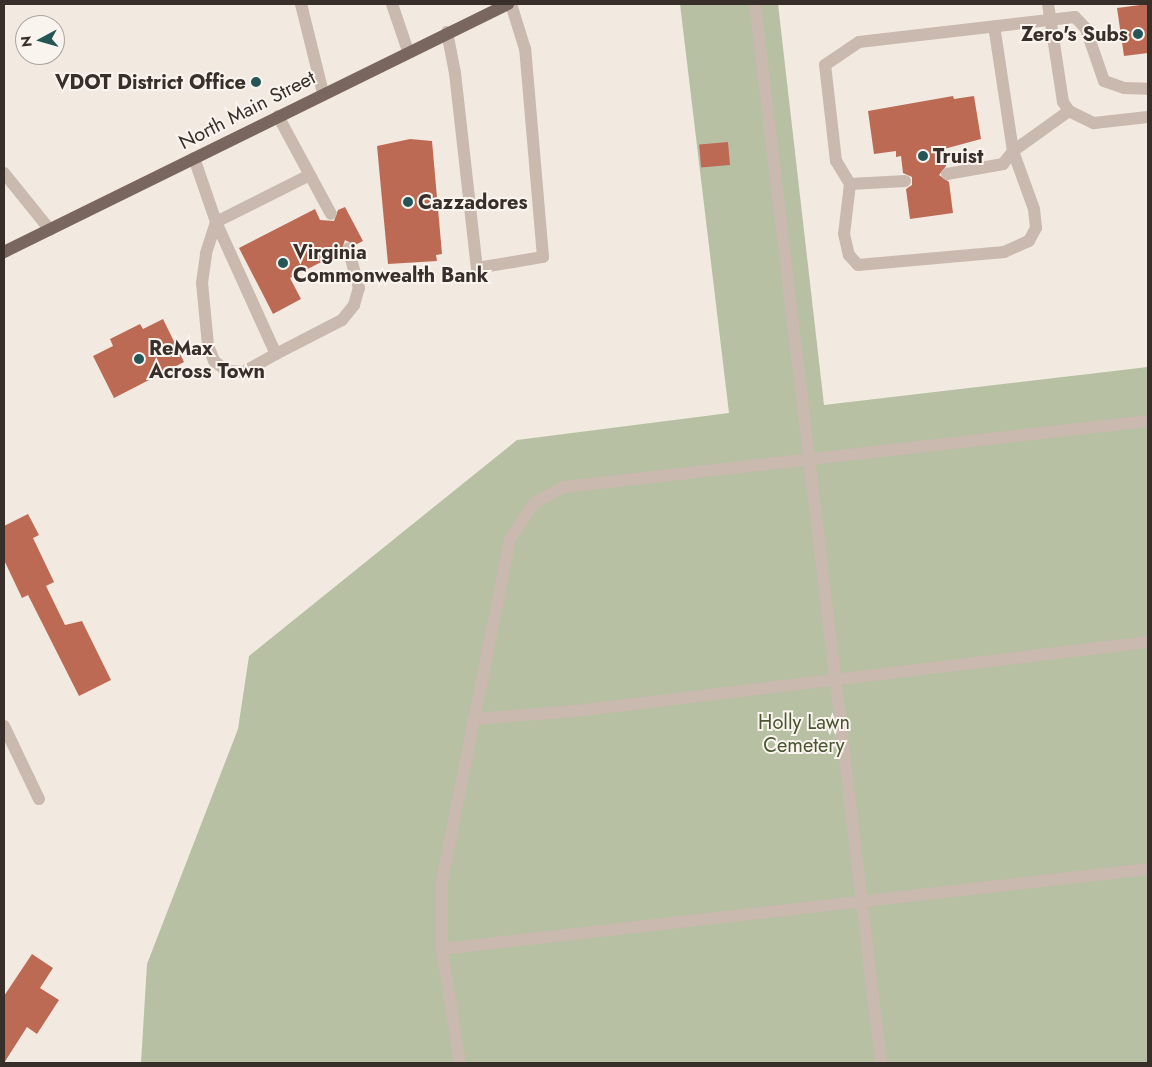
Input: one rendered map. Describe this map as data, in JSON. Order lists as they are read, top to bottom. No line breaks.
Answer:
{"streets":{"main road":["North Main Street"]},"parks":["Holly Lawn Cemetery"],"places":["Zero's Subs","VDOT District Office","Truist","Cazzadores","Virginia Commonwealth Bank","ReMax Across Town"],"north":"left"}
